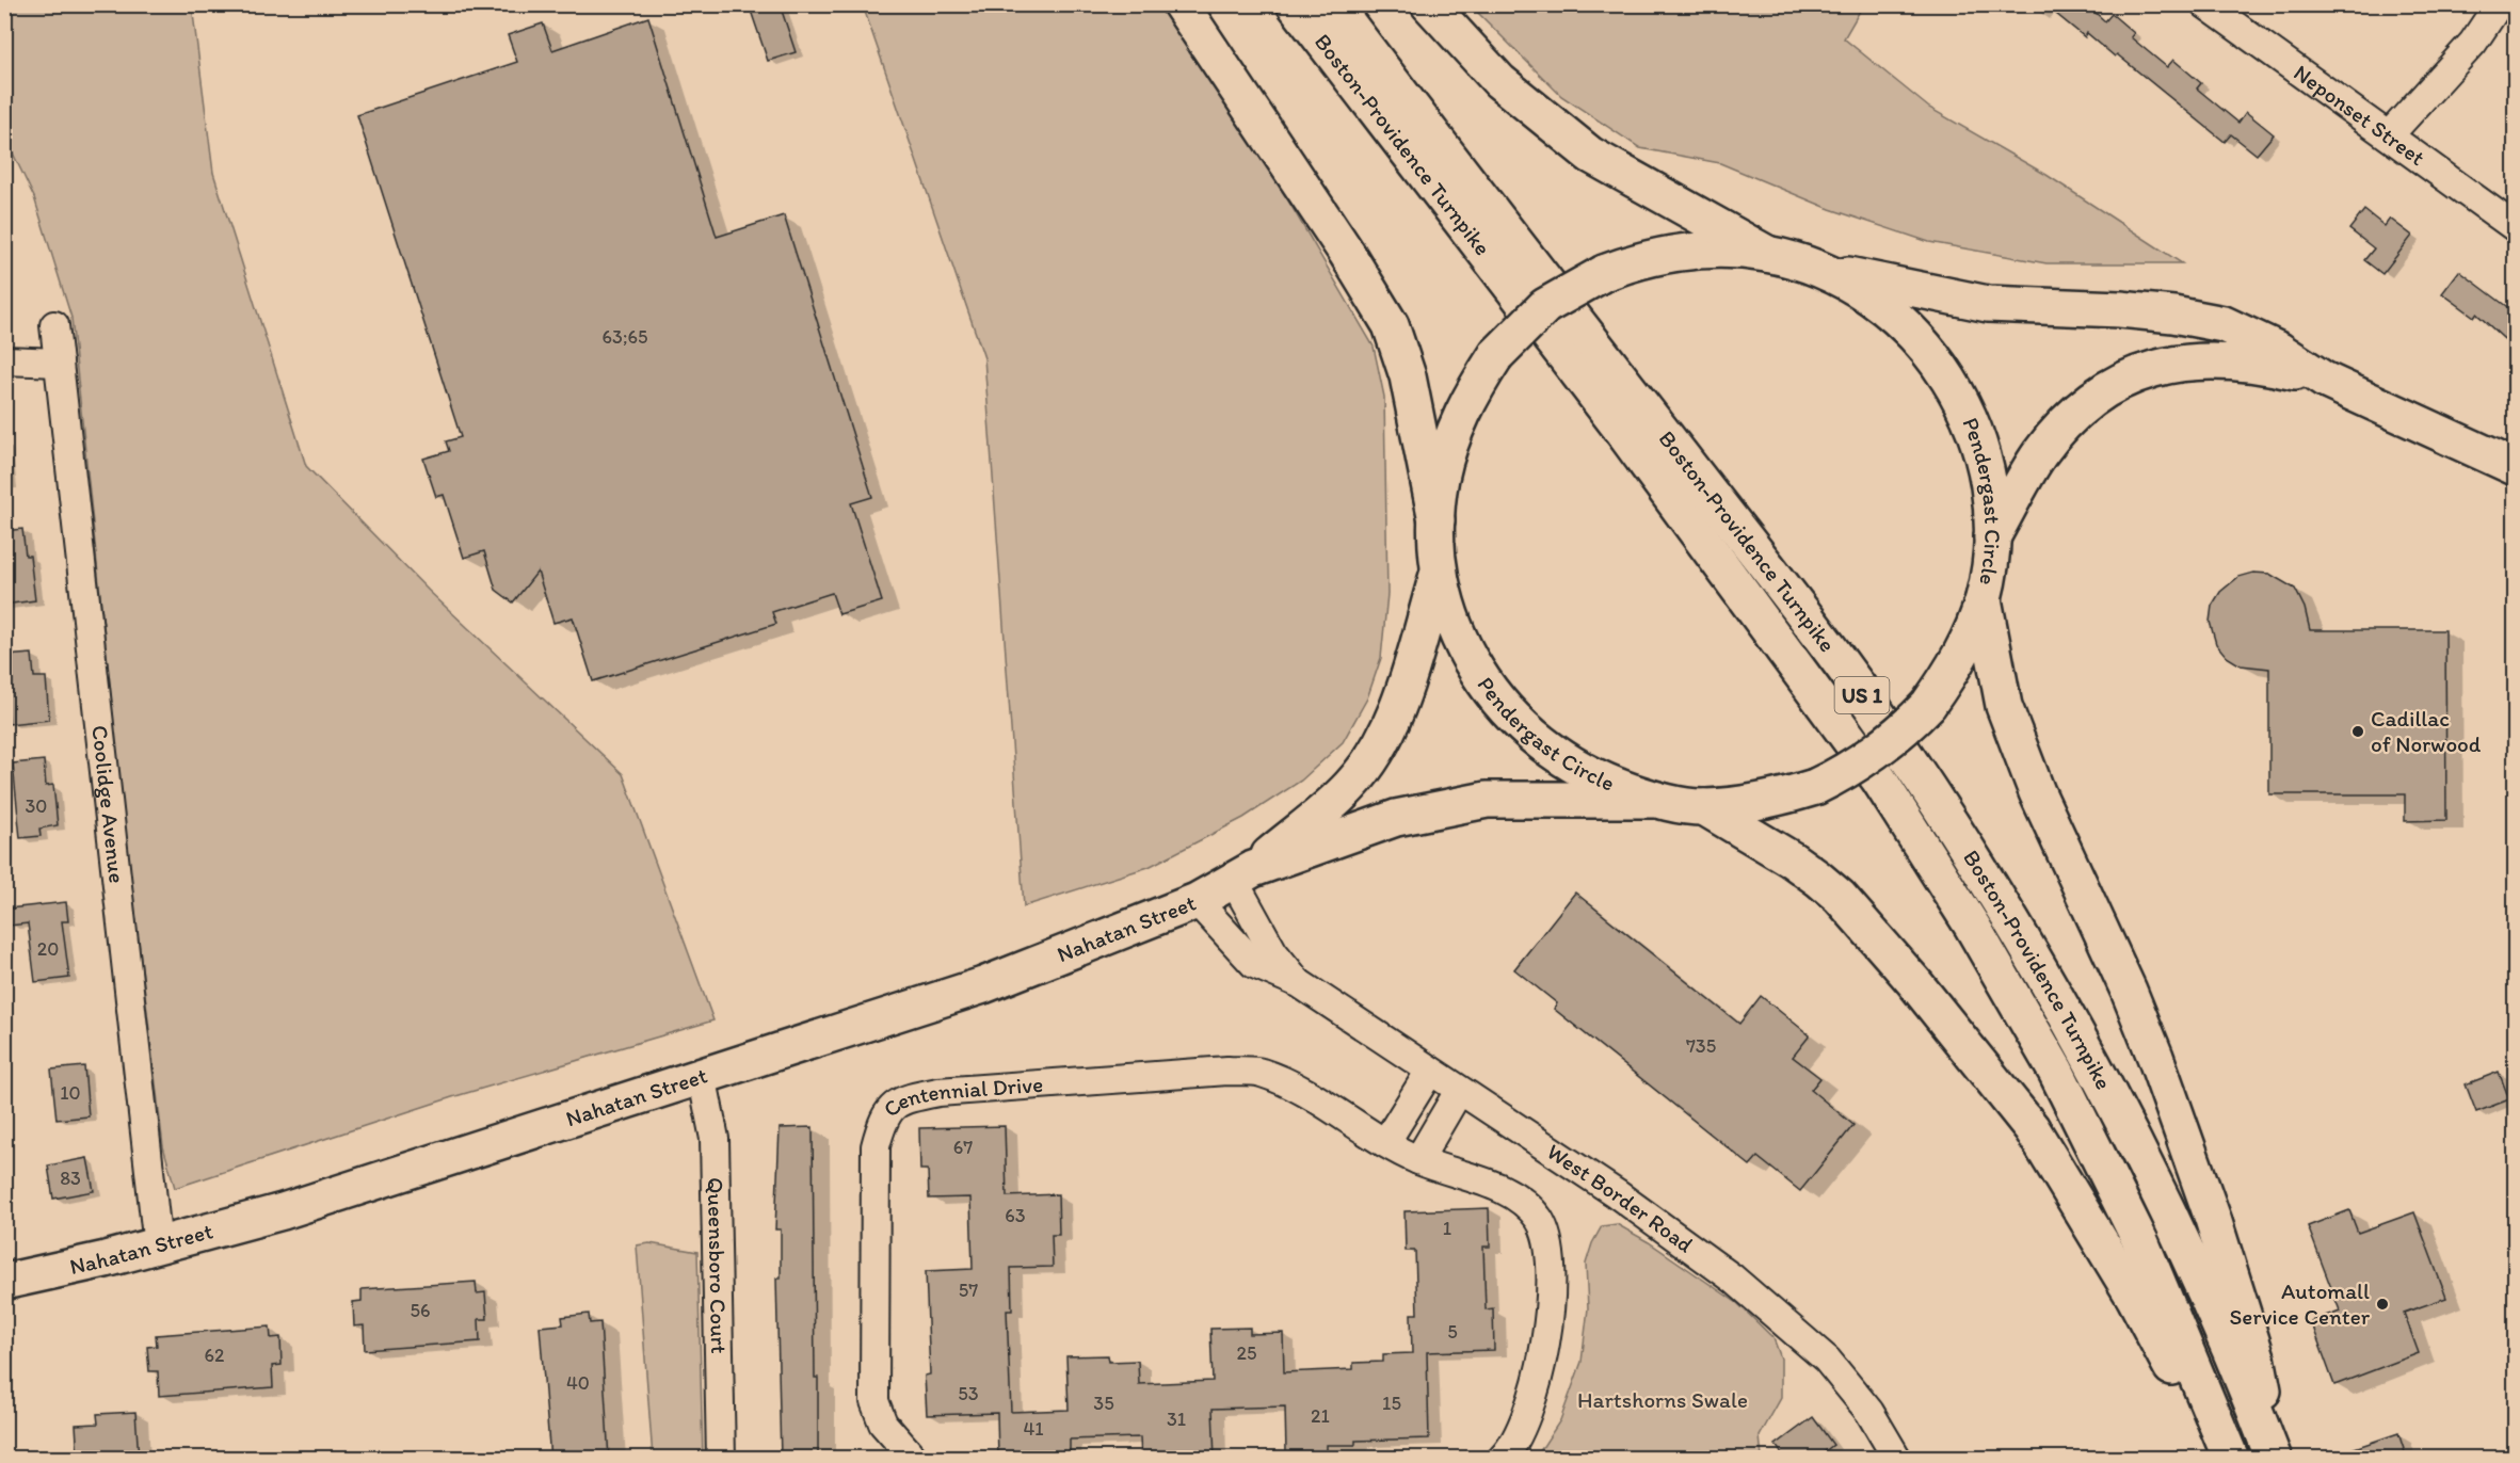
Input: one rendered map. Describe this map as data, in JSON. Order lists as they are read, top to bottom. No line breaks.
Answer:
{"streets":{"main road":["Boston-Providence Turnpike","Pendergast Circle","US 1","Nahatan Street"],"street":["Neponset Street","Coolidge Avenue","Centennial Drive","West Border Road","Queensboro Court"]},"crossings":[["Pendergast Circle","Nahatan Street"],["Coolidge Avenue","Nahatan Street"],["Nahatan Street","Queensboro Court"]],"parks":["Hartshorns Swale"],"places":["Cadillac of Norwood","Automall Service Center"],"house_numbers":["63;65","30","20","735","10","67","83","63","1","57","56","5","25","62","40","53","35","15","21","31","41"]}
